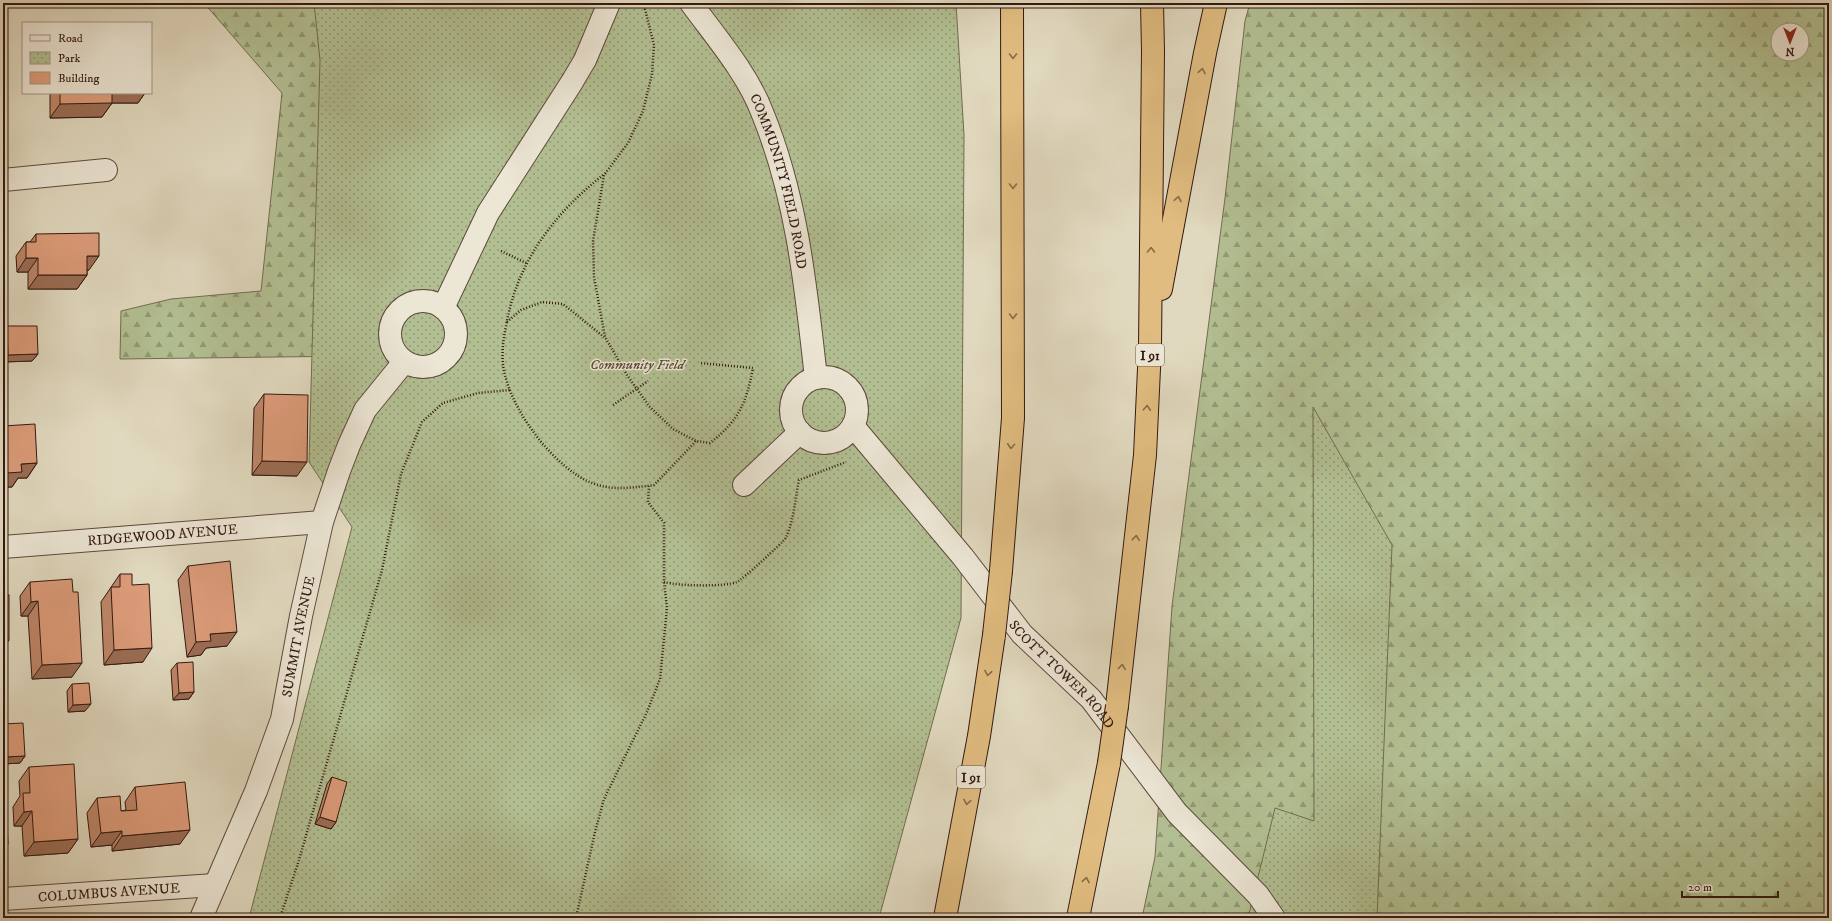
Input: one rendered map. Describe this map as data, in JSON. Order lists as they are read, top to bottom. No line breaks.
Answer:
{"streets":{"highway":["I 91"],"street":["COMMUNITY FIELD ROAD","RIDGEWOOD AVENUE","SUMMIT AVENUE","SCOTT TOWER ROAD","COLUMBUS AVENUE"]},"crossings":[["COMMUNITY FIELD ROAD","SCOTT TOWER ROAD"],["RIDGEWOOD AVENUE","SUMMIT AVENUE"],["SUMMIT AVENUE","COLUMBUS AVENUE"]],"parks":["Community Field"],"legend":["Road","Park","Building"],"scale_bar":"20 m","north":"bottom"}
